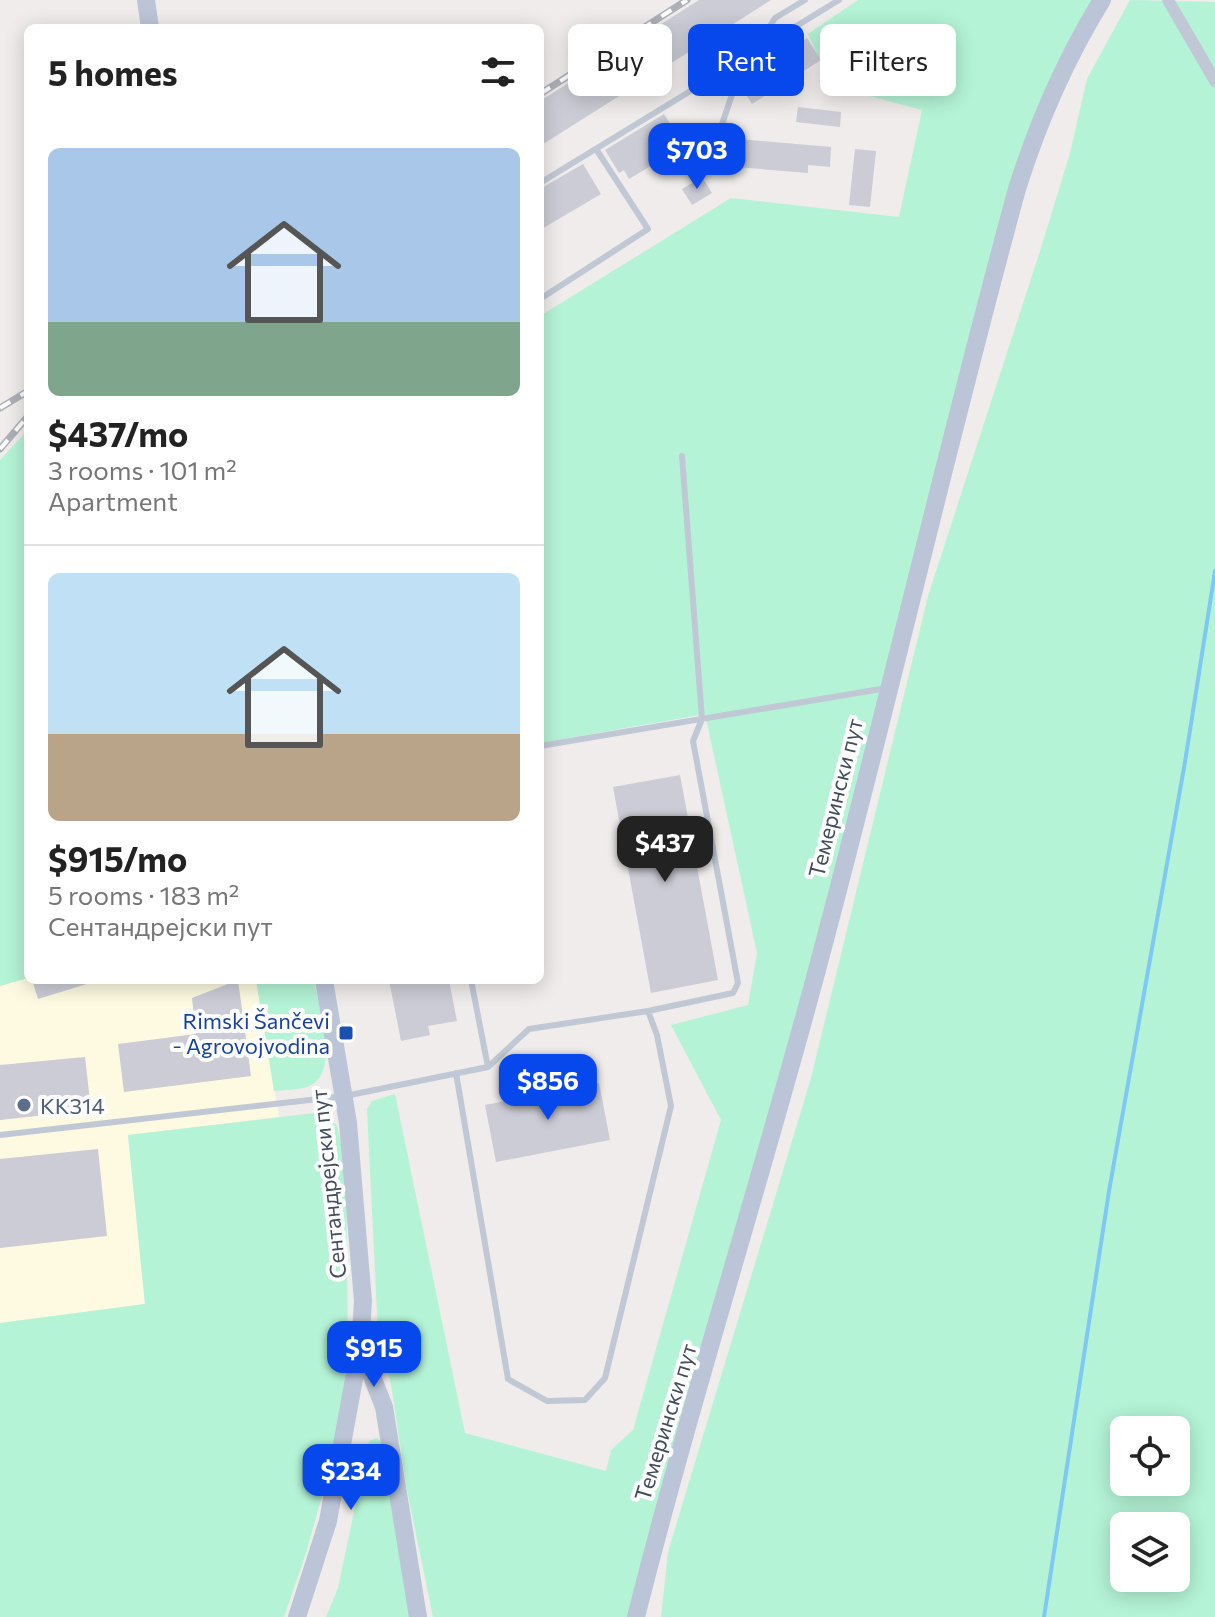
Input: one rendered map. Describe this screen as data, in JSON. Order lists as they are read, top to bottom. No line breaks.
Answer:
{"streets":{"main road":["Темерински пут","Сентандрејски пут"]},"places":{"transit":["Rimski Šančevi - Agrovojvodina"],"other":["КК314"]},"page":{"chip":["Buy","Rent","Filters"],"heading":"5 homes","list":[{"name":"$437/mo","note":"3 rooms · 101 m² · Apartment"},{"name":"$915/mo","note":"5 rooms · 183 m² · Сентандрејски пут"}],"price":["$703","$437","$856","$915","$234"]}}
